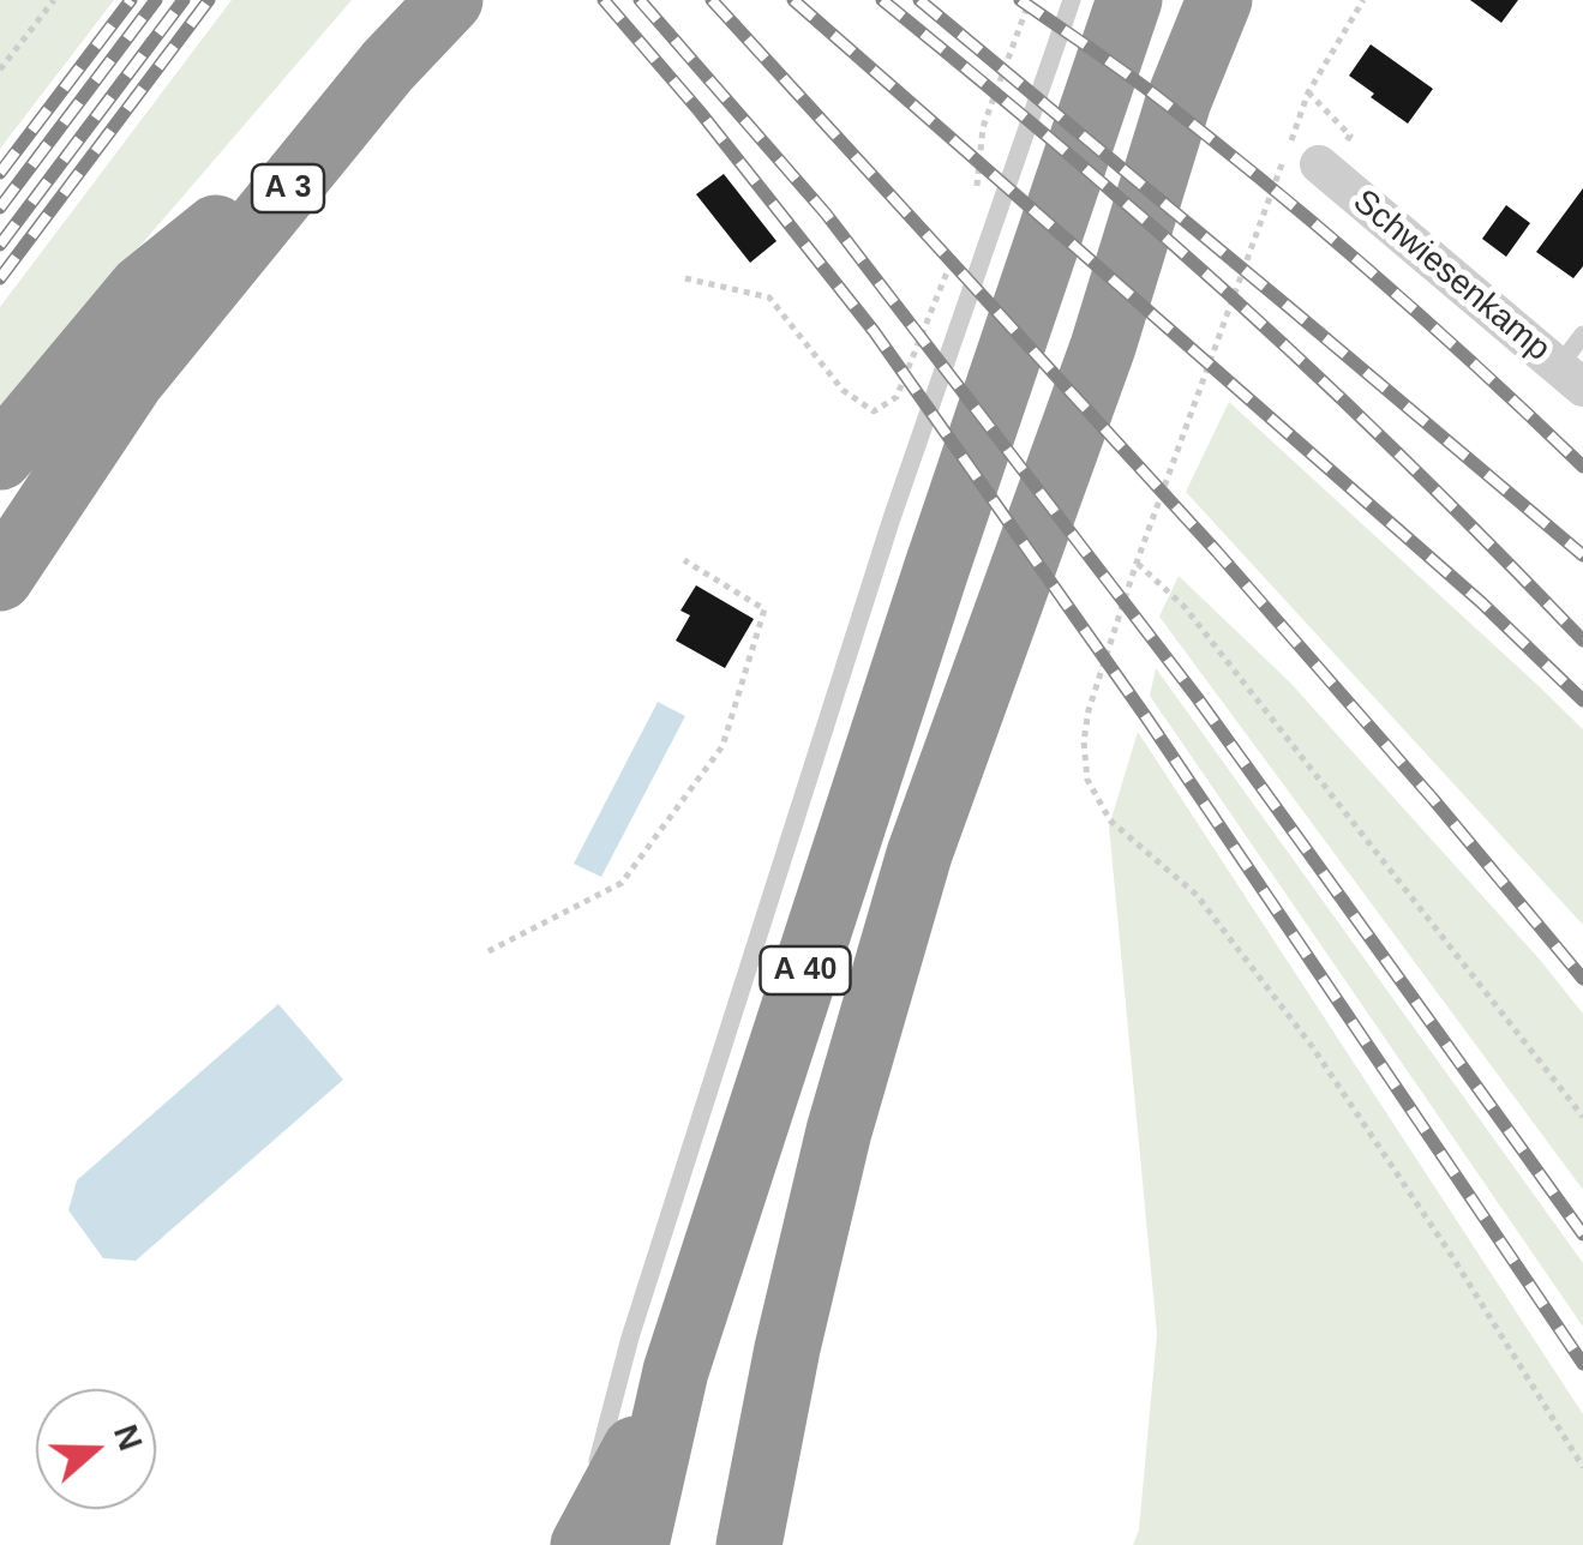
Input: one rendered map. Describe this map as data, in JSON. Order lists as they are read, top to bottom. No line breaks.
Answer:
{"streets":{"highway":["A 3","A 40"],"street":["Schwiesenkamp"]},"north":"right"}
